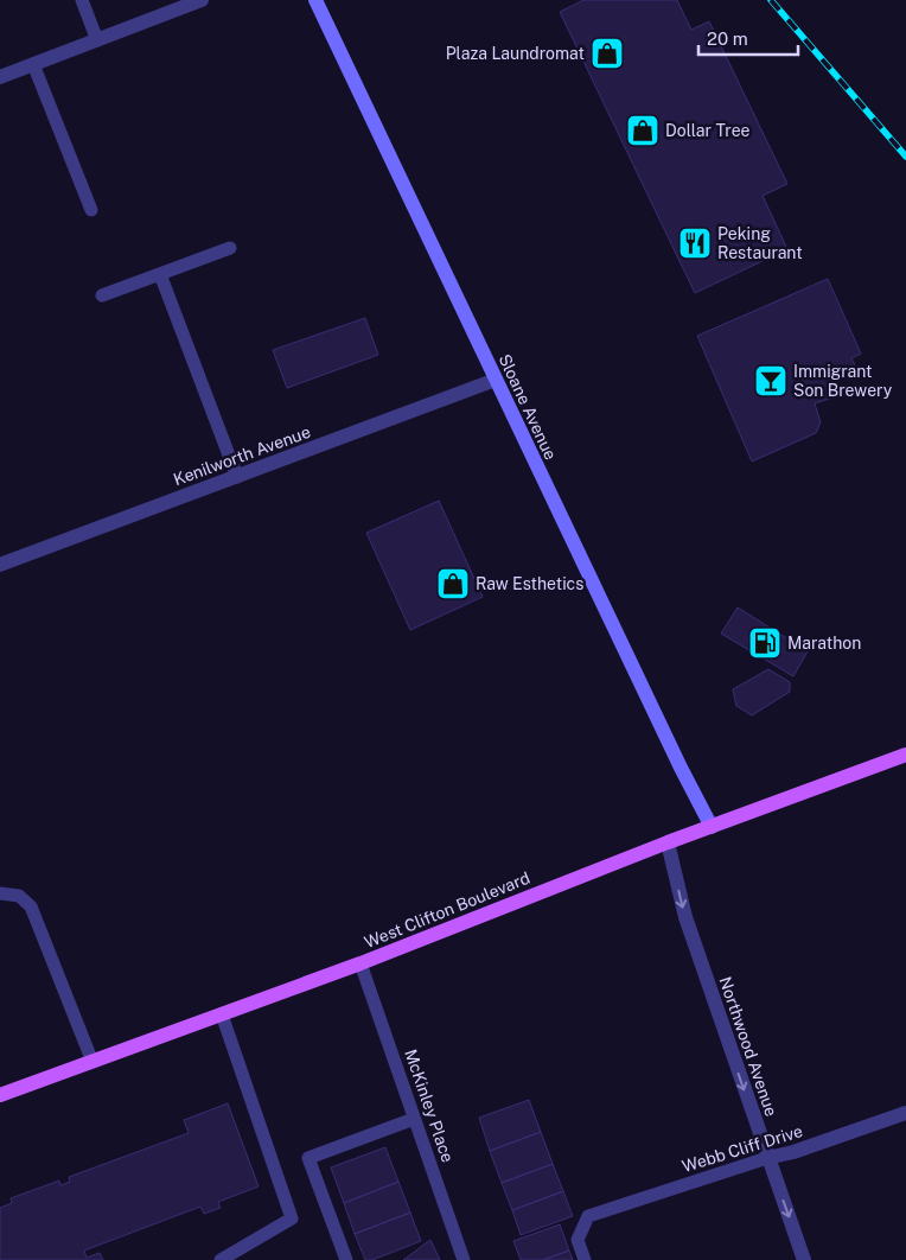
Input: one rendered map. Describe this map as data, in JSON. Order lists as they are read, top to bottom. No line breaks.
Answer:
{"streets":{"main road":["Sloane Avenue","West Clifton Boulevard"],"street":["Kenilworth Avenue","Northwood Avenue","Webb Cliff Drive"],"lane":["McKinley Place"]},"crossings":[["Sloane Avenue","Kenilworth Avenue"],["Sloane Avenue","West Clifton Boulevard"],["West Clifton Boulevard","Northwood Avenue"],["West Clifton Boulevard","McKinley Place"],["Northwood Avenue","Webb Cliff Drive"]],"one_way":["Northwood Avenue"],"places":{"shop":["Plaza Laundromat","Dollar Tree","Raw Esthetics"],"restaurant":["Peking Restaurant"],"bar":["Immigrant Son Brewery"],"fuel station":["Marathon"]},"scale_bar":"20 m"}
